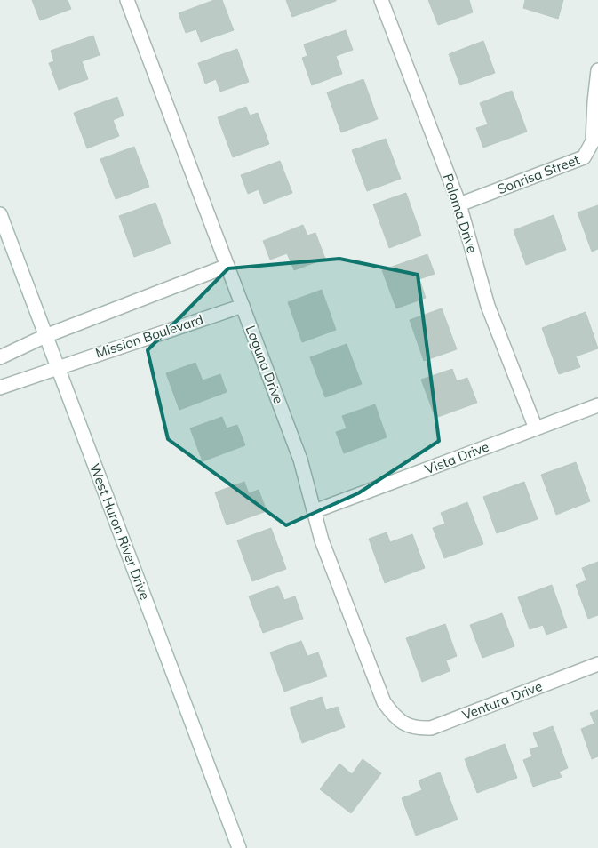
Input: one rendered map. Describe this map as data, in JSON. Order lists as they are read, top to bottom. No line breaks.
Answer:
{"streets":{"street":["Sonrisa Street","Paloma Drive","Mission Boulevard","Laguna Drive","Vista Drive","West Huron River Drive","Ventura Drive"]},"crossings":[["Sonrisa Street","Paloma Drive"],["Paloma Drive","Vista Drive"],["Mission Boulevard","Laguna Drive"],["Mission Boulevard","West Huron River Drive"],["Laguna Drive","Vista Drive"],["Laguna Drive","Ventura Drive"]]}
